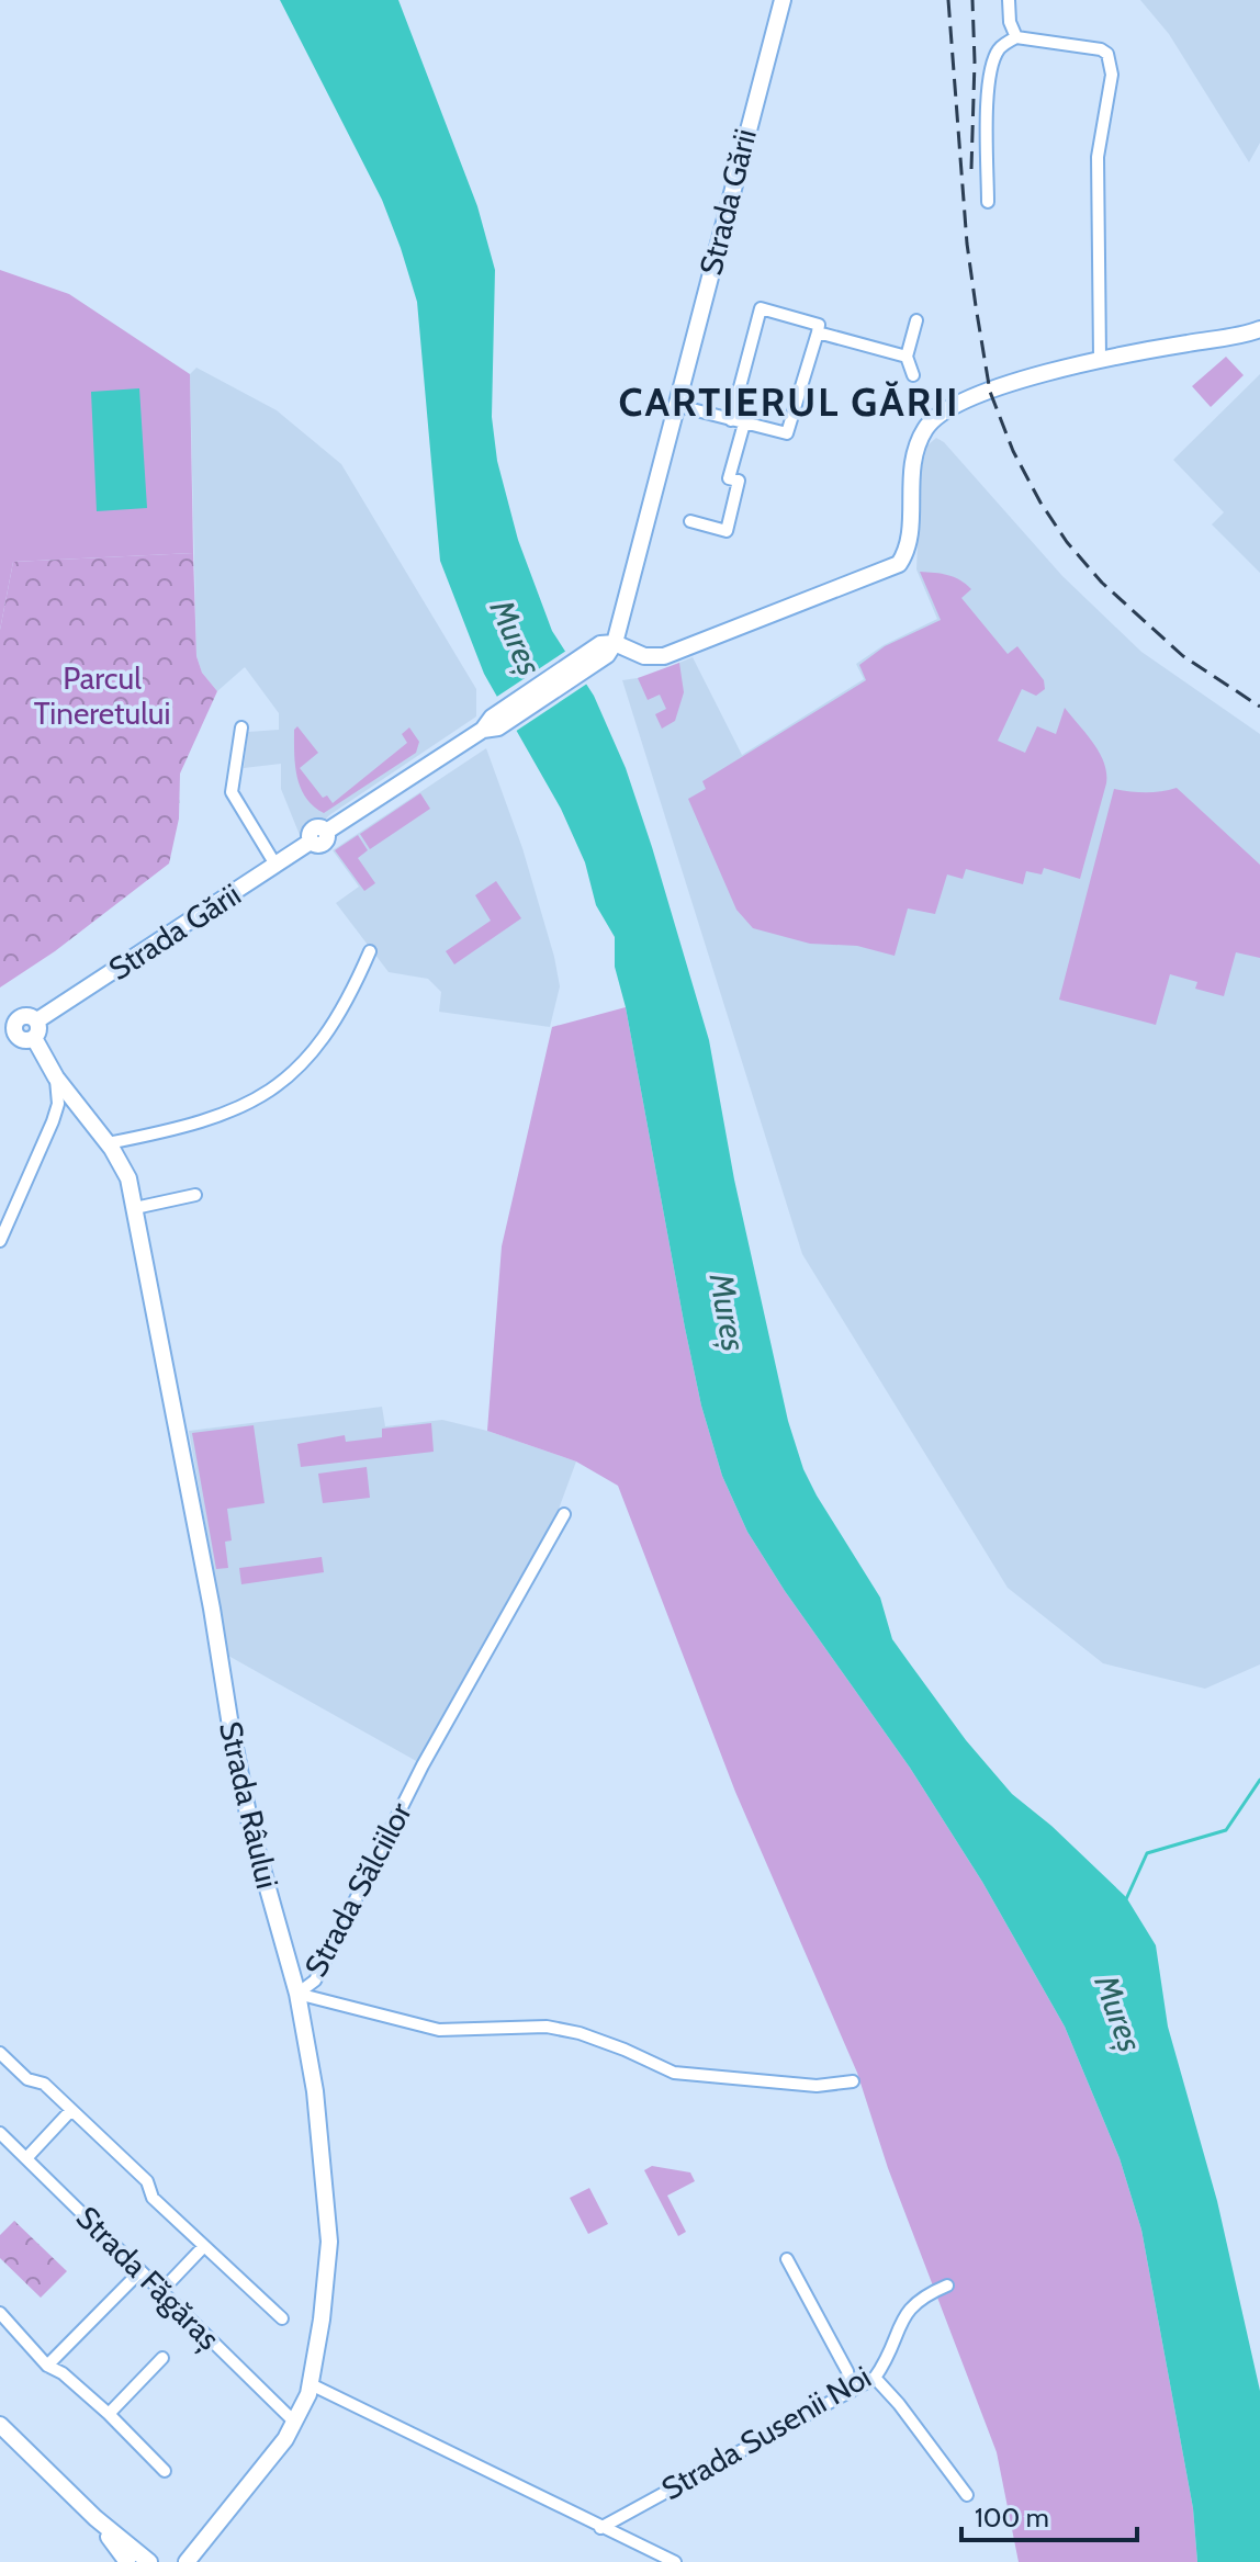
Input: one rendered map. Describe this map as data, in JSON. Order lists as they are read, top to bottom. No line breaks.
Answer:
{"streets":{"main road":["Strada Gării","Strada Râului"],"street":["Strada Sălciilor","Strada Făgăraș","Strada Susenii Noi"]},"crossings":[["Strada Râului","Strada Sălciilor"],["Strada Râului","Strada Făgăraș"]],"districts":["CARTIERUL GĂRII"],"water":["Mureș"],"parks":["Parcul Tineretului"],"scale_bar":"100 m"}
